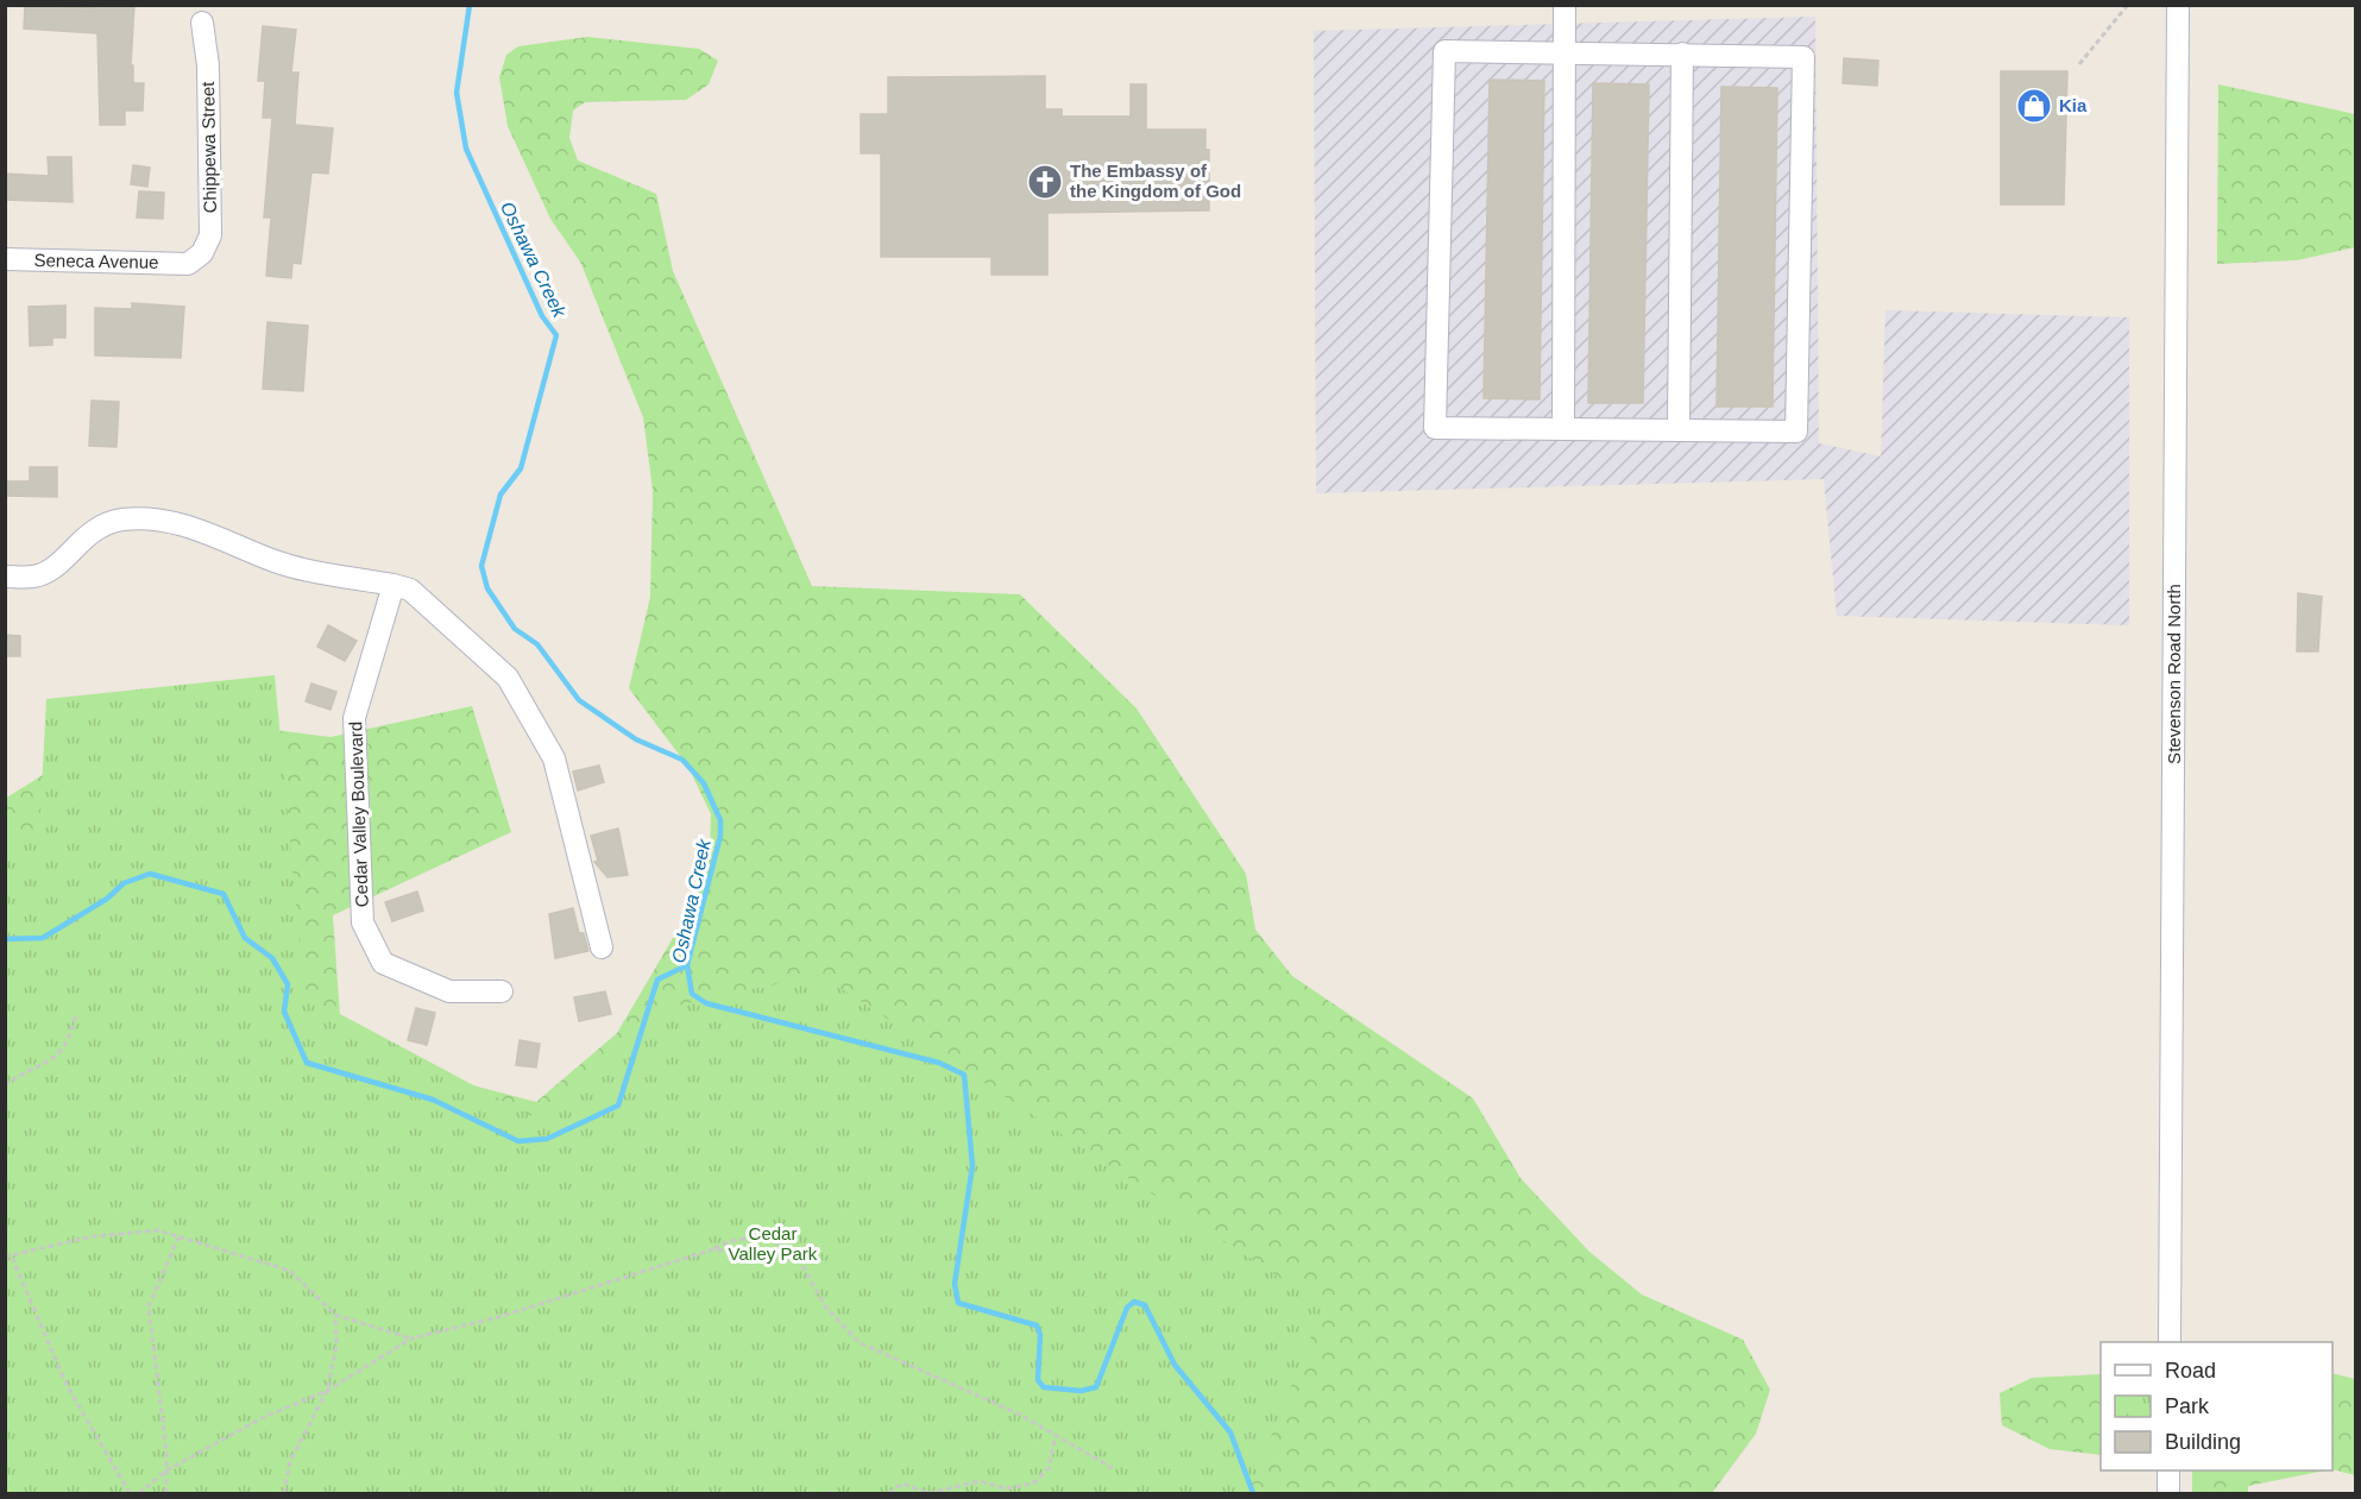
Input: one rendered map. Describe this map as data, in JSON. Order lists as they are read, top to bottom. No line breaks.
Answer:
{"streets":{"street":["Chippewa Street","Seneca Avenue","Stevenson Road North","Cedar Valley Boulevard"]},"crossings":[["Chippewa Street","Seneca Avenue"]],"water":["Oshawa Creek"],"parks":["Cedar Valley Park"],"places":{"shop":["Kia"],"church":["The Embassy of the Kingdom of God"]},"legend":["Road","Park","Building"]}
